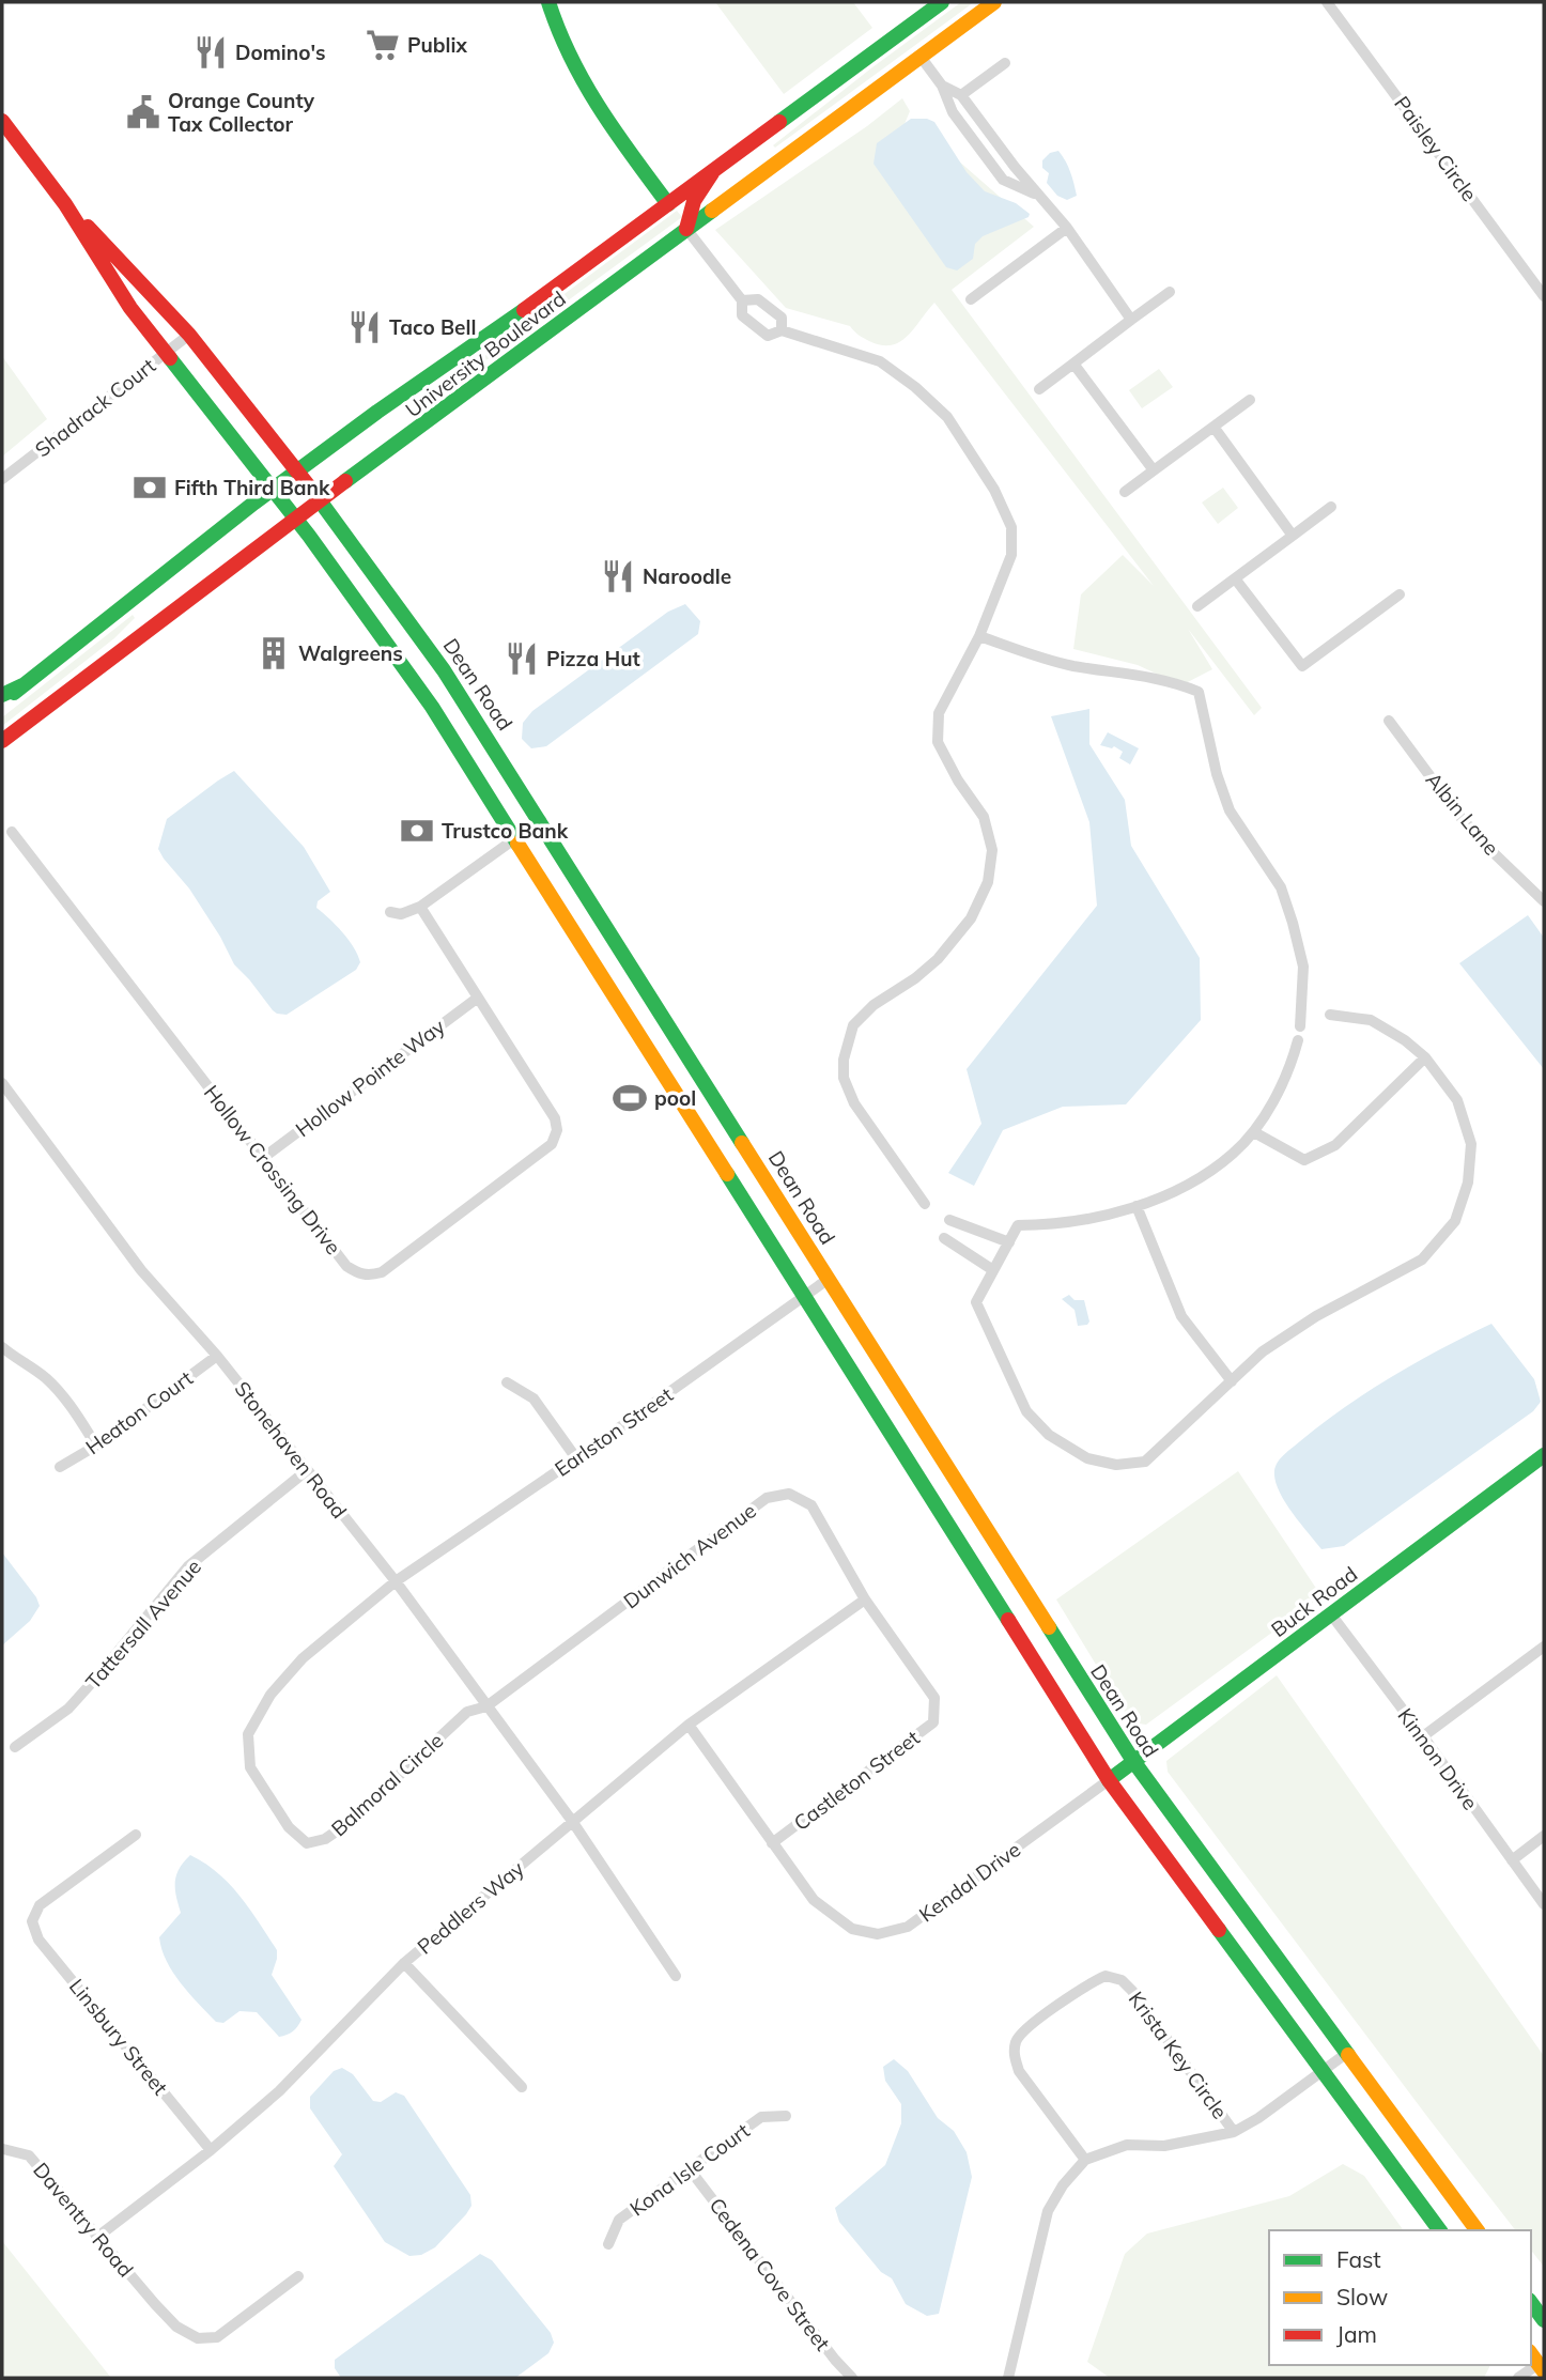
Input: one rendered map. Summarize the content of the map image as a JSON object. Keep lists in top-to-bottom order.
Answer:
{
  "streets": {
    "main road": ["University Boulevard", "Dean Road", "Buck Road"],
    "street": [
      "Paisley Circle",
      "Shadrack Court",
      "Albin Lane",
      "Hollow Pointe Way",
      "Hollow Crossing Drive",
      "Heaton Court",
      "Earlston Street",
      "Stonehaven Road",
      "Dunwich Avenue",
      "Tattersall Avenue",
      "Kinnon Drive",
      "Castleton Street",
      "Balmoral Circle",
      "Kendal Drive",
      "Peddlers Way",
      "Linsbury Street",
      "Krista Key Circle",
      "Kona Isle Court",
      "Daventry Road",
      "Cedena Cove Street"
    ]
  },
  "crossings": [
    ["University Boulevard", "Dean Road"],
    ["Shadrack Court", "Dean Road"],
    ["Dean Road", "Earlston Street"],
    ["Dean Road", "Buck Road"],
    ["Dean Road", "Kendal Drive"],
    ["Hollow Pointe Way", "Hollow Crossing Drive"],
    ["Heaton Court", "Stonehaven Road"],
    ["Earlston Street", "Stonehaven Road"],
    ["Earlston Street", "Balmoral Circle"],
    ["Stonehaven Road", "Dunwich Avenue"],
    ["Stonehaven Road", "Tattersall Avenue"],
    ["Stonehaven Road", "Balmoral Circle"],
    ["Stonehaven Road", "Peddlers Way"],
    ["Dunwich Avenue", "Castleton Street"],
    ["Dunwich Avenue", "Balmoral Circle"],
    ["Dunwich Avenue", "Peddlers Way"],
    ["Buck Road", "Kinnon Drive"],
    ["Buck Road", "Kendal Drive"],
    ["Castleton Street", "Kendal Drive"],
    ["Castleton Street", "Peddlers Way"],
    ["Kendal Drive", "Peddlers Way"],
    ["Peddlers Way", "Linsbury Street"],
    ["Peddlers Way", "Daventry Road"],
    ["Kona Isle Court", "Cedena Cove Street"]
  ],
  "places": {
    "supermarket": ["Publix"],
    "restaurant": [
      "Domino's",
      "Taco Bell",
      "Naroodle",
      "Pizza Hut"
    ],
    "public building": ["Orange County Tax Collector"],
    "bank": ["Fifth Third Bank", "Trustco Bank"],
    "building": ["Walgreens"],
    "sports": ["pool"]
  },
  "legend": ["Fast", "Slow", "Jam"]
}
